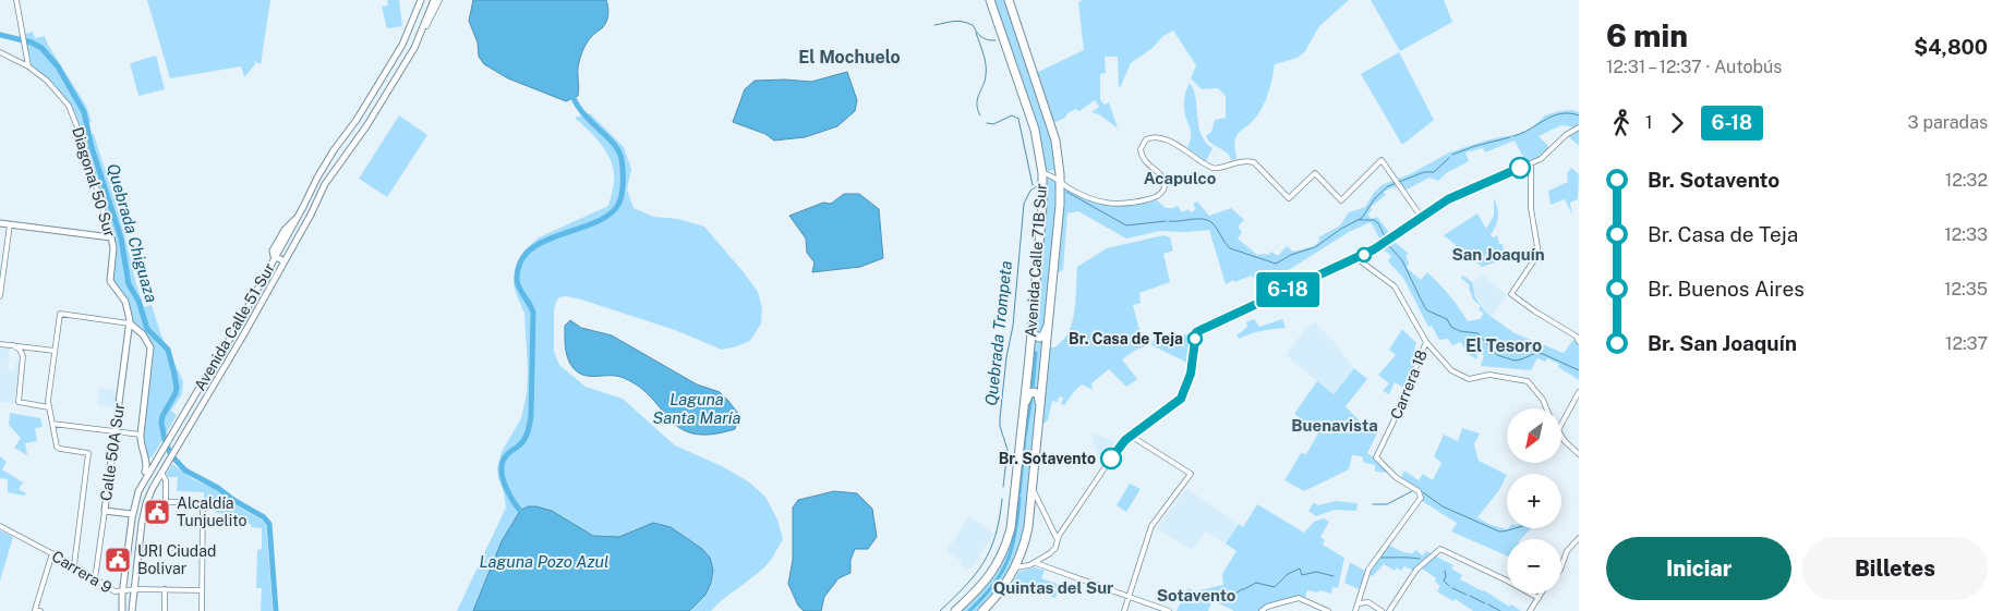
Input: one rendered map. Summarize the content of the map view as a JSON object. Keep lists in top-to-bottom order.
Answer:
{
  "streets": {
    "highway": ["Avenida Calle 71B Sur"],
    "main road": ["Diagonal 50 Sur", "Avenida Calle 51 Sur", "Calle 50A Sur"],
    "street": ["Carrera 18", "Carrera 9"]
  },
  "crossings": [
    ["Diagonal 50 Sur", "Calle 50A Sur"],
    ["Avenida Calle 51 Sur", "Carrera 9"],
    ["Calle 50A Sur", "Carrera 9"]
  ],
  "districts": [
    "El Mochuelo",
    "Acapulco",
    "San Joaquín",
    "El Tesoro",
    "Buenavista",
    "Quintas del Sur",
    "Sotavento"
  ],
  "water": [
    "Quebrada Chiguaza",
    "Quebrada Trompeta",
    "Laguna Santa María",
    "Laguna Pozo Azul"
  ],
  "places": {
    "other": ["Br. Casa de Teja", "Br. Sotavento"],
    "public building": ["Alcaldía Tunjuelito", "URI Ciudad Bolivar"]
  },
  "lines": ["bus line 6-18"],
  "north": "bottom left",
  "page": {
    "on_map": "6-18",
    "heading": ["6 min", "12:31 – 12:37 · Autobús", "$4,800"],
    "legs": ["1", "6-18", "3 paradas"],
    "list": [
      {
        "name": "Br. Sotavento",
        "value": "12:32"
      },
      {
        "name": "Br. Casa de Teja",
        "value": "12:33"
      },
      {
        "name": "Br. Buenos Aires",
        "value": "12:35"
      },
      {
        "name": "Br. San Joaquín",
        "value": "12:37"
      }
    ],
    "map_buttons": ["+", "−"],
    "buttons": ["Iniciar", "Billetes"]
  }
}
